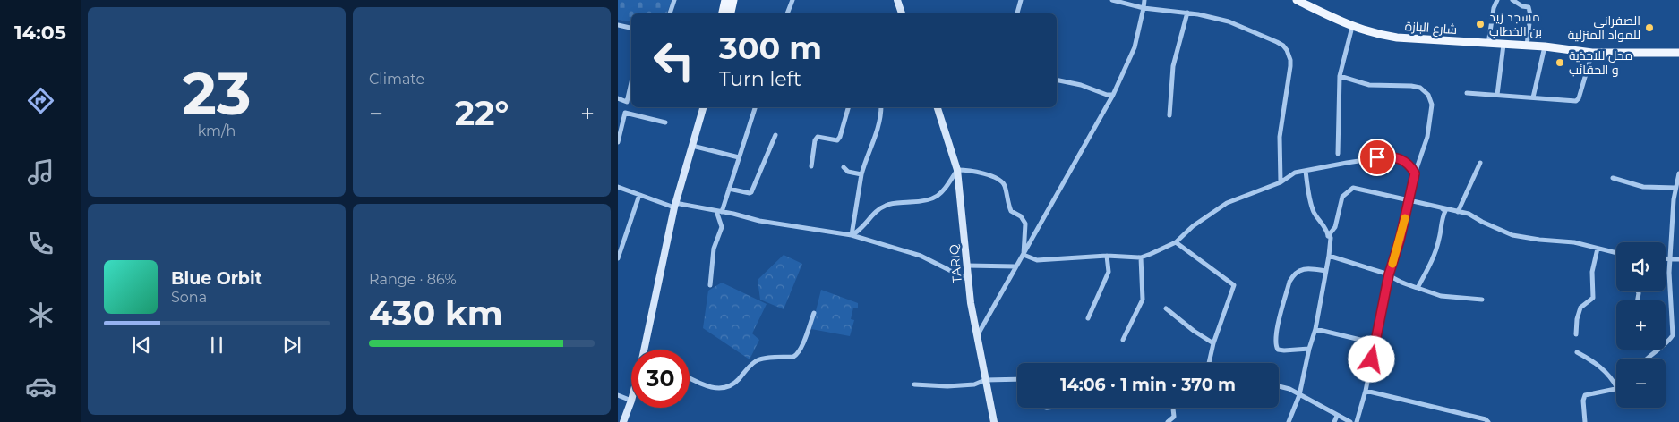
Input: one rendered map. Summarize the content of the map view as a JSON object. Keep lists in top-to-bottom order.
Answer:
{
  "streets": {
    "main road": ["شارع البازة", "TARIQ"]
  },
  "places": ["مسجد زيد بن الخطاب", "الصفراني للمواد المنزلية", "محل للاحذية و الحقائب"],
  "page": {
    "tabs": "14:05",
    "tile": [
      ["23", "km/h"],
      "Climate",
      ["Range · 86%", "430 km"]
    ],
    "turn": ["300 m", "Turn left"],
    "heat": ["−", "22°", "+"],
    "map_buttons": ["+", "−"],
    "song": ["Blue Orbit", "Sona"],
    "limit": "30",
    "trip": "14:06 · 1 min · 370 m"
  }
}
